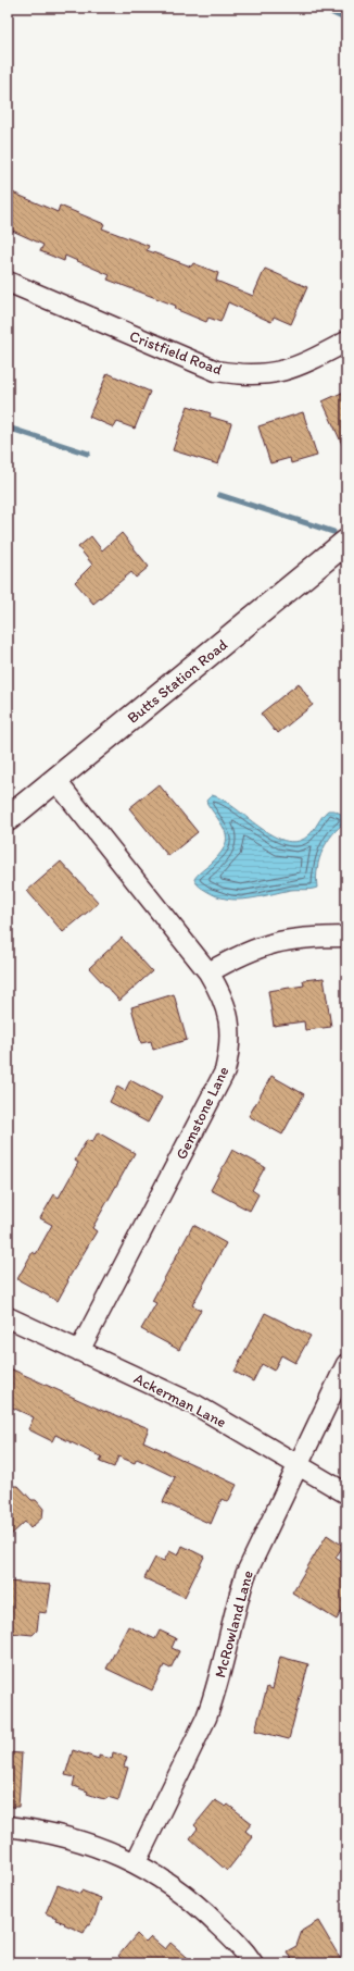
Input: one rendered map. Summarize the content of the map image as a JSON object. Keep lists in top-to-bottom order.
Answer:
{
  "streets": {
    "main road": ["Butts Station Road"],
    "street": [
      "Cristfield Road",
      "Gemstone Lane",
      "Ackerman Lane",
      "McRowland Lane"
    ]
  },
  "crossings": [
    ["Butts Station Road", "Gemstone Lane"],
    ["Gemstone Lane", "Ackerman Lane"],
    ["Ackerman Lane", "McRowland Lane"]
  ]
}
